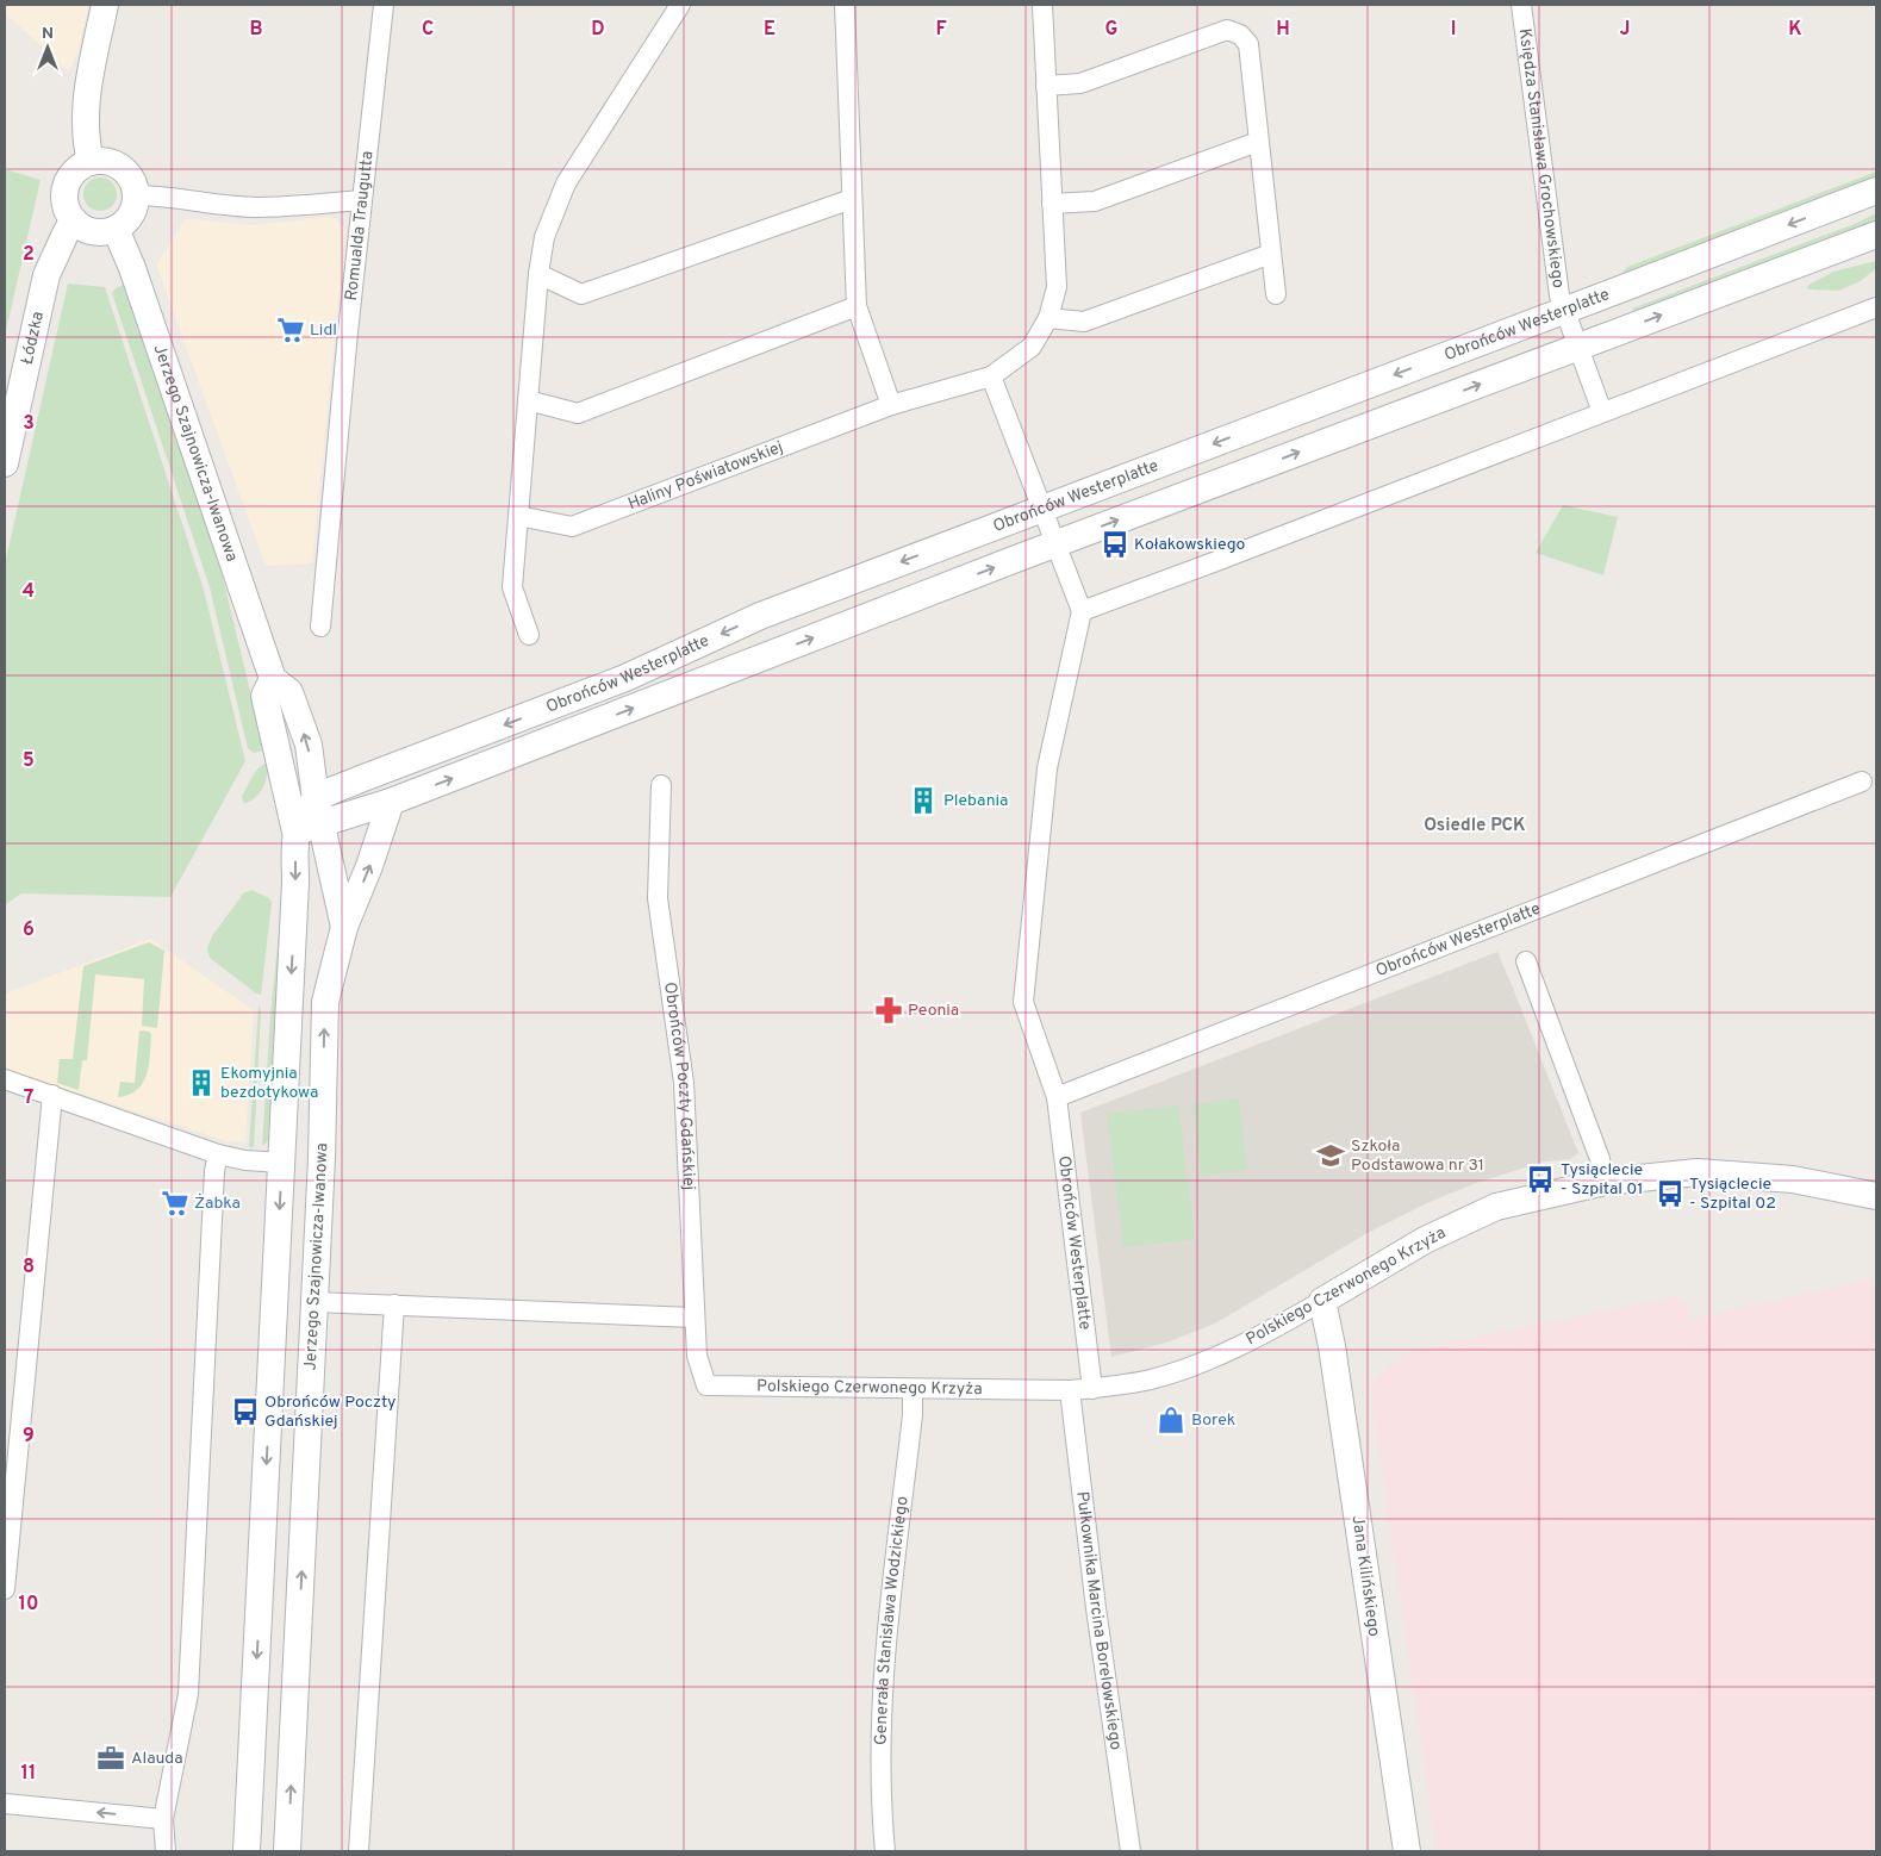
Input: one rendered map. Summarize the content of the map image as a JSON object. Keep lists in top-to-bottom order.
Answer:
{
  "streets": {
    "main road": [
      "Obrońców Westerplatte",
      "Łódzka",
      "Jerzego Szajnowicza-Iwanowa",
      "Polskiego Czerwonego Krzyża",
      "Jana Kilińskiego"
    ],
    "street": [
      "Księdza Stanisława Grochowskiego",
      "Romualda Traugutta",
      "Haliny Poświatowskiej",
      "Obrońców Poczty Gdańskiej",
      "Generała Stanisława Wodzickiego",
      "Pułkownika Marcina Borelowskiego"
    ]
  },
  "crossings": [
    ["Księdza Stanisława Grochowskiego", "Obrońców Westerplatte"],
    ["Obrońców Westerplatte", "Jerzego Szajnowicza-Iwanowa"],
    ["Obrońców Westerplatte", "Polskiego Czerwonego Krzyża"],
    ["Łódzka", "Jerzego Szajnowicza-Iwanowa"],
    ["Obrońców Poczty Gdańskiej", "Polskiego Czerwonego Krzyża"],
    ["Polskiego Czerwonego Krzyża", "Jana Kilińskiego"],
    ["Polskiego Czerwonego Krzyża", "Generała Stanisława Wodzickiego"],
    ["Polskiego Czerwonego Krzyża", "Pułkownika Marcina Borelowskiego"]
  ],
  "districts": ["Osiedle PCK"],
  "places": {
    "supermarket": ["Lidl", "Żabka"],
    "bus stop": [
      "Kołakowskiego",
      "Tysiąclecie - Szpital 01",
      "Tysiąclecie - Szpital 02",
      "Obrońców Poczty Gdańskiej"
    ],
    "building": ["Plebania", "Ekomyjnia bezdotykowa"],
    "pharmacy": ["Peonia"],
    "school or university": ["Szkoła Podstawowa nr 31"],
    "shop": ["Borek"],
    "office": ["Alauda"]
  },
  "north": "top",
  "grid": {
    "columns": [
      "B",
      "C",
      "D",
      "E",
      "F",
      "G",
      "H",
      "I",
      "J",
      "K"
    ],
    "rows": [
      "2",
      "3",
      "4",
      "5",
      "6",
      "7",
      "8",
      "9",
      "10",
      "11"
    ]
  }
}
